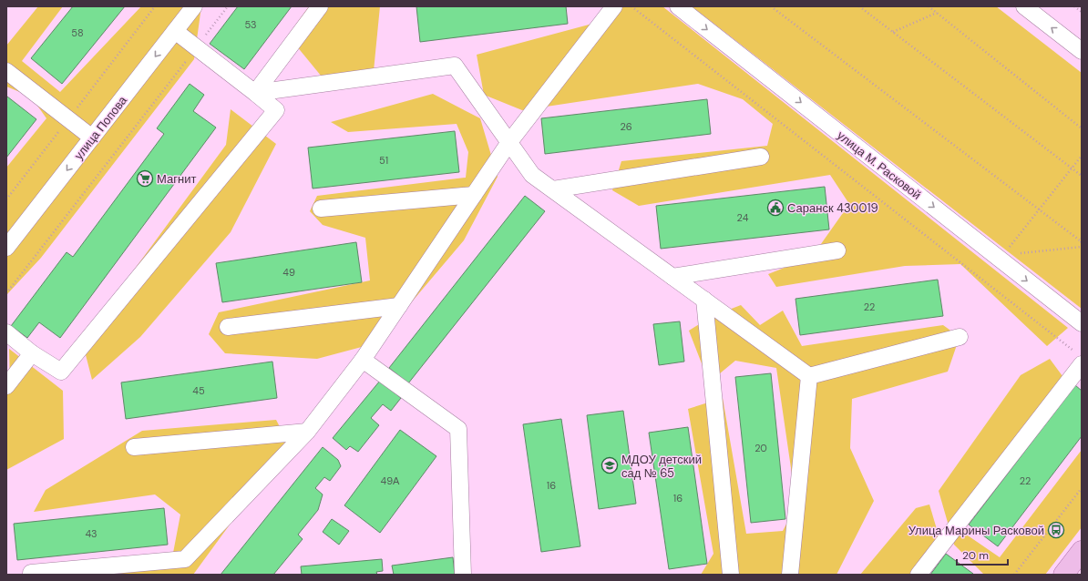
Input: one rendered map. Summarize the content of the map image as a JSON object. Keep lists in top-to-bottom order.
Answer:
{
  "streets": {
    "street": ["улица Попова", "улица М. Расковой"]
  },
  "one_way": ["улица Попова", "улица М. Расковой"],
  "places": {
    "supermarket": ["Магнит"],
    "public building": ["Саранск 430019"],
    "school or university": ["МДОУ детский сад № 65"],
    "bus stop": ["Улица Марины Расковой"]
  },
  "house_numbers": [
    "53",
    "58",
    "26",
    "51",
    "24",
    "49",
    "22",
    "45",
    "20",
    "49А",
    "22",
    "16",
    "16",
    "43"
  ],
  "scale_bar": "20 m"
}
